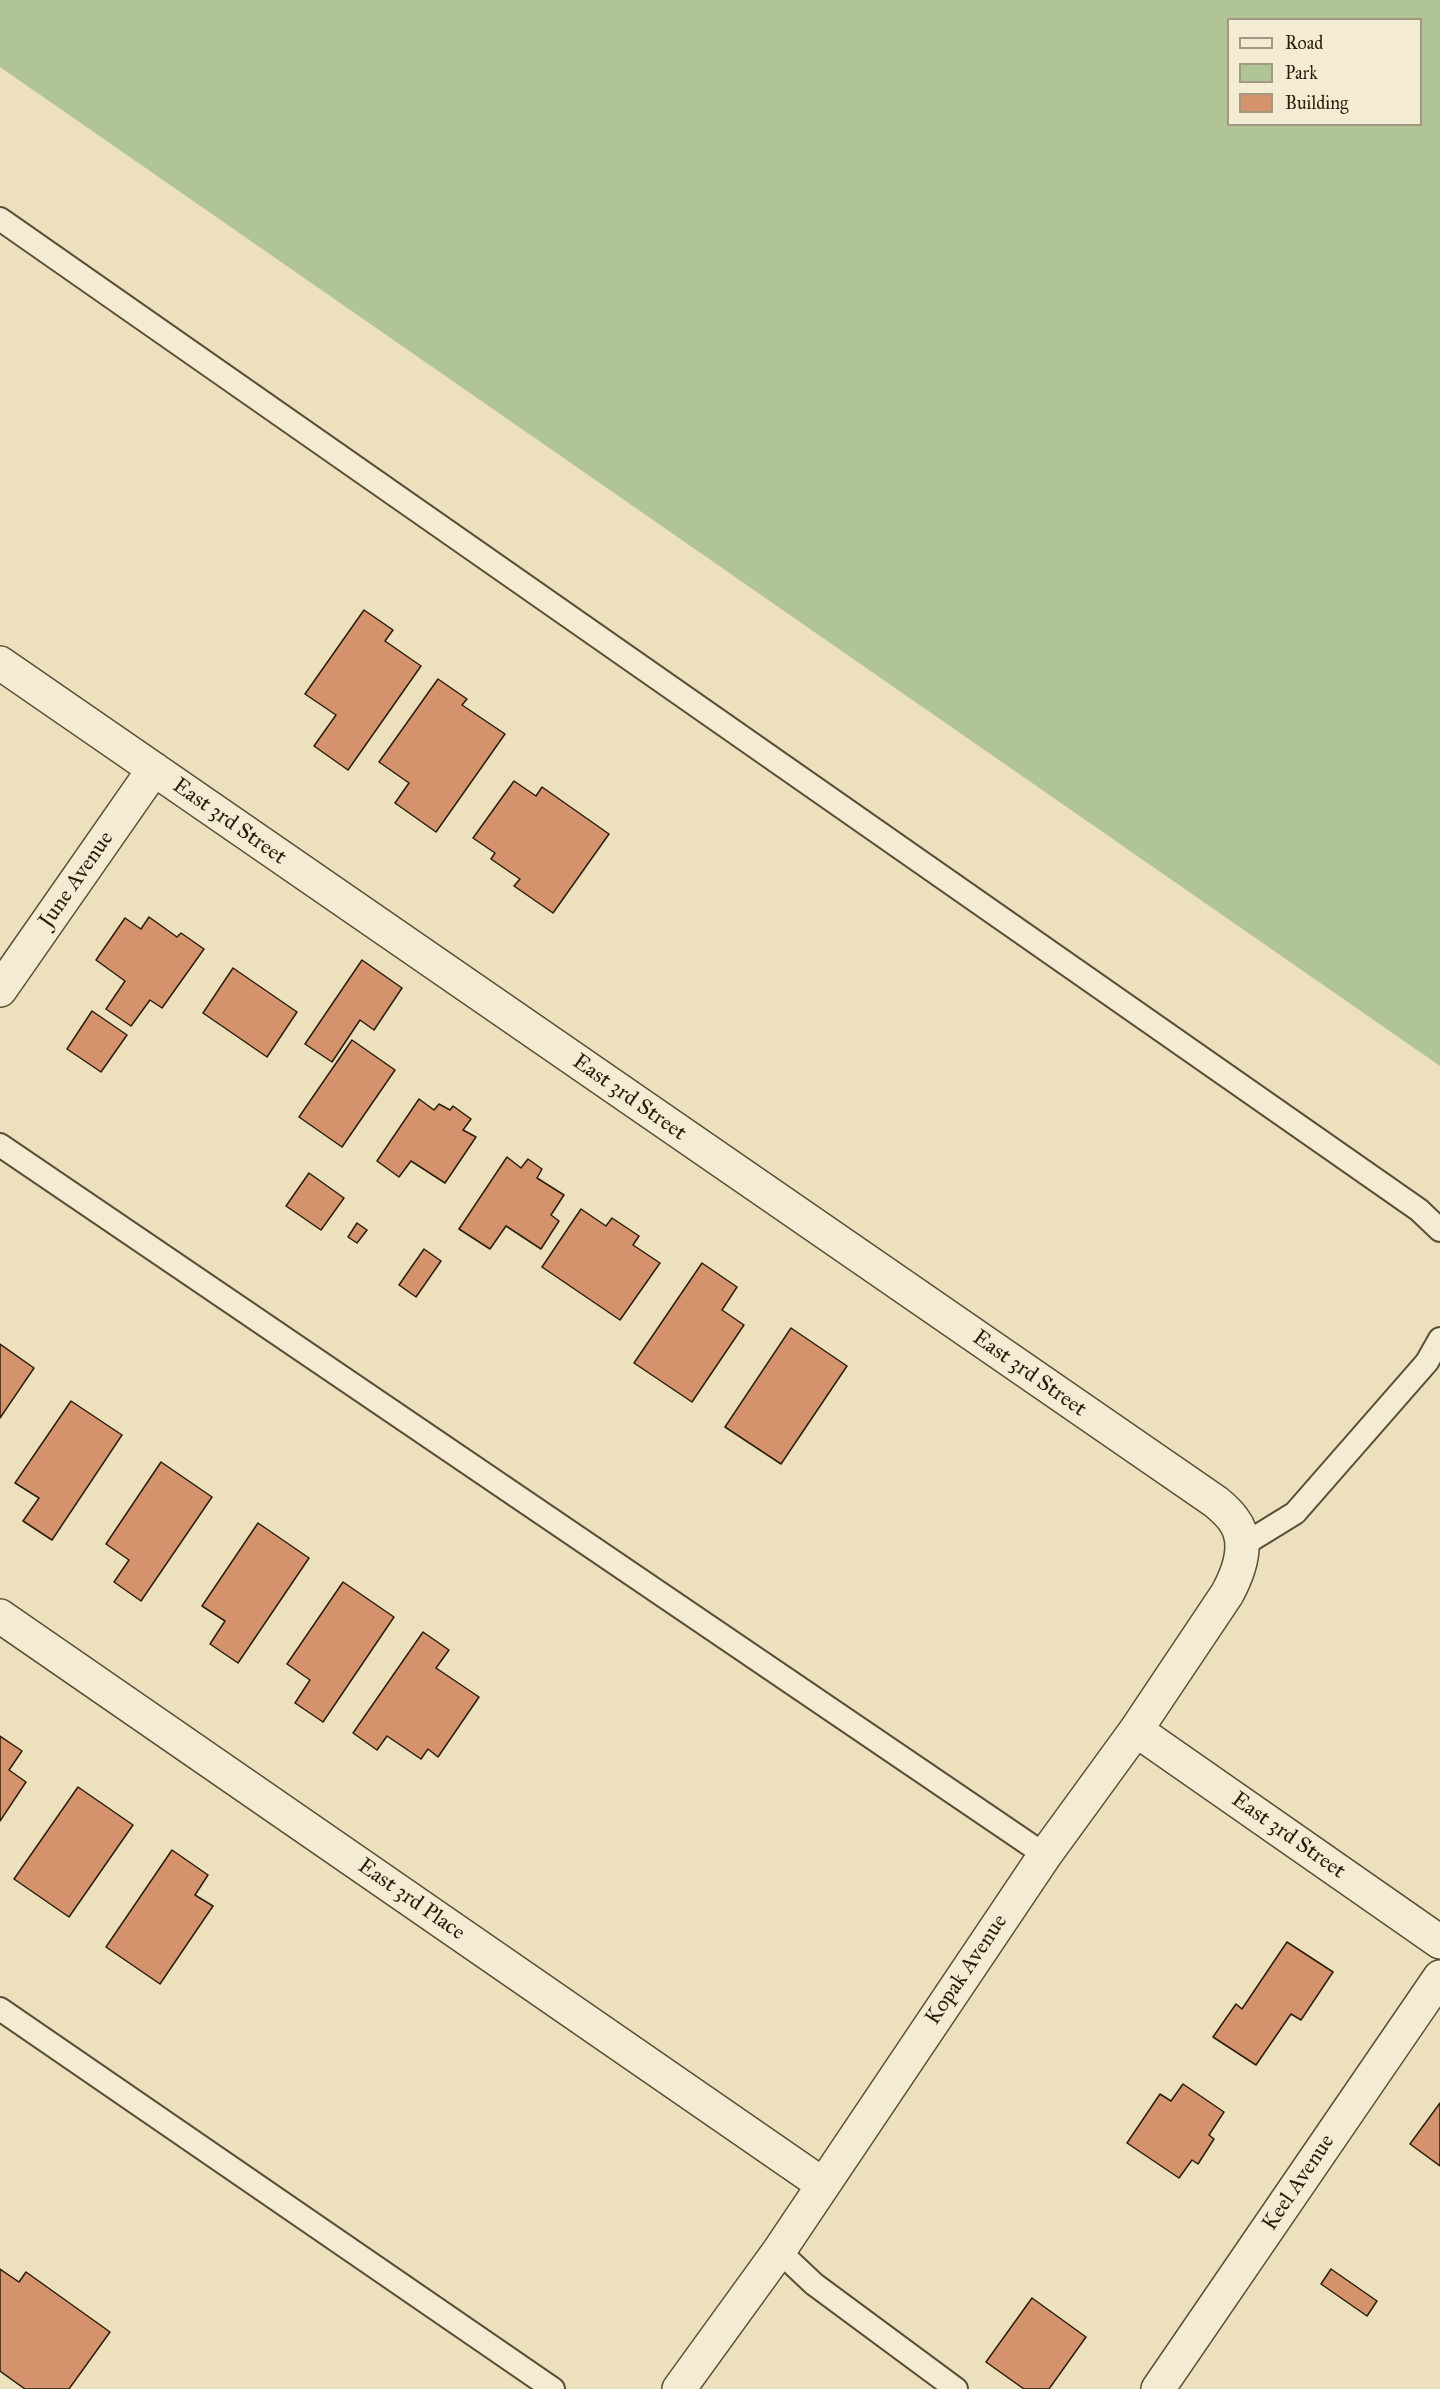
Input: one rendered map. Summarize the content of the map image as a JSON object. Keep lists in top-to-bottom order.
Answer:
{
  "streets": {
    "street": [
      "East 3rd Street",
      "June Avenue",
      "East 3rd Place",
      "Kopak Avenue",
      "Keel Avenue"
    ]
  },
  "crossings": [
    ["East 3rd Street", "June Avenue"],
    ["East 3rd Street", "Kopak Avenue"],
    ["East 3rd Place", "Kopak Avenue"]
  ],
  "legend": ["Road", "Park", "Building"]
}
